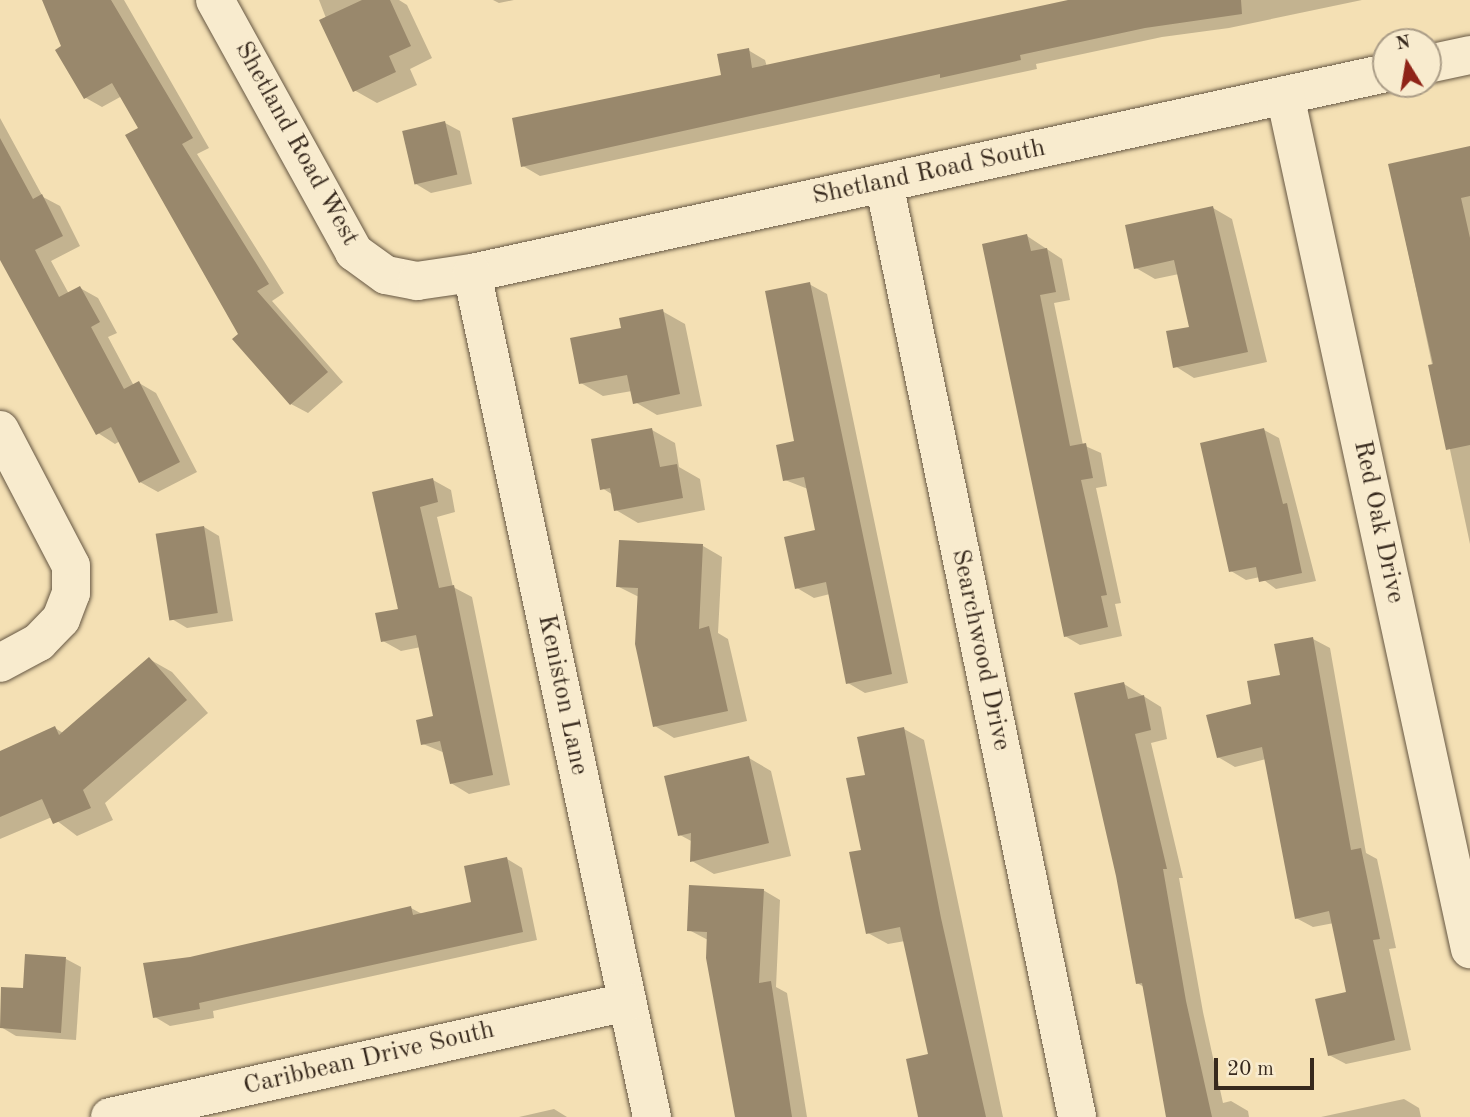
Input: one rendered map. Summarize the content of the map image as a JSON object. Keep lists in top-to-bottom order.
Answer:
{
  "streets": {
    "street": [
      "Shetland Road West",
      "Shetland Road South",
      "Red Oak Drive",
      "Searchwood Drive",
      "Keniston Lane",
      "Caribbean Drive South"
    ]
  },
  "crossings": [
    ["Shetland Road West", "Shetland Road South"],
    ["Shetland Road West", "Keniston Lane"],
    ["Shetland Road South", "Red Oak Drive"],
    ["Shetland Road South", "Searchwood Drive"],
    ["Shetland Road South", "Keniston Lane"],
    ["Keniston Lane", "Caribbean Drive South"]
  ],
  "scale_bar": "20 m",
  "north": "top"
}
